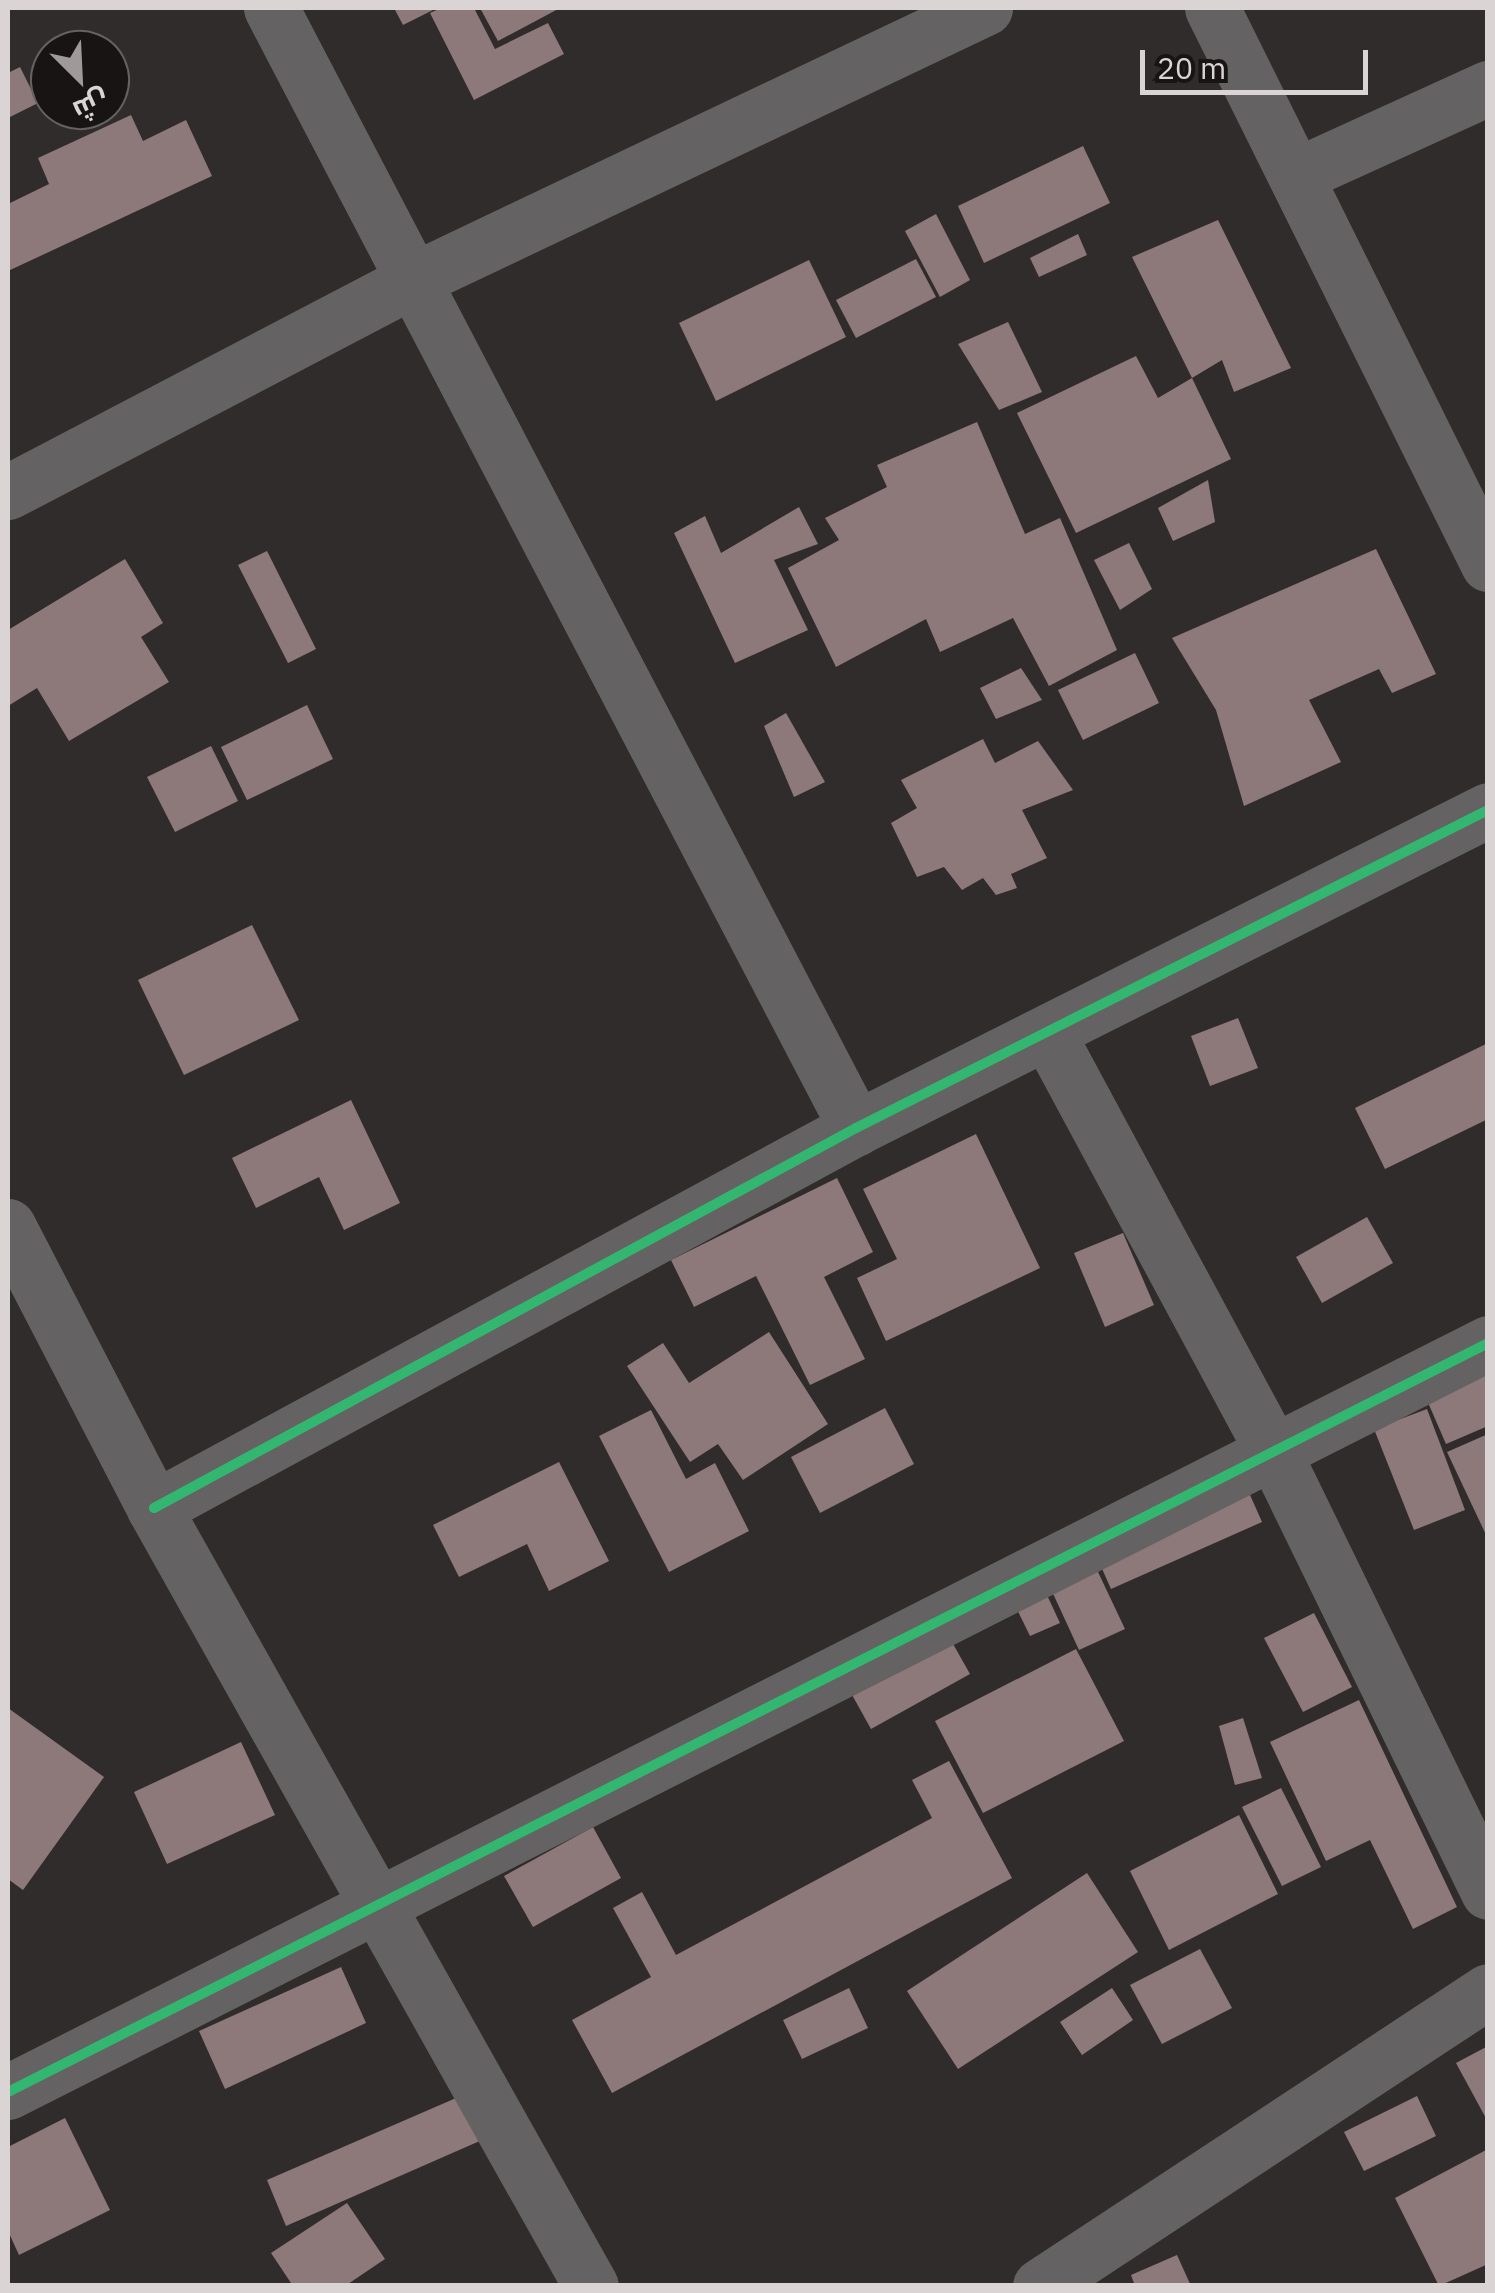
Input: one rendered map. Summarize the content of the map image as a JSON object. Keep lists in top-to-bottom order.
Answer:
{
  "scale_bar": "20 m",
  "north": "bottom right"
}
